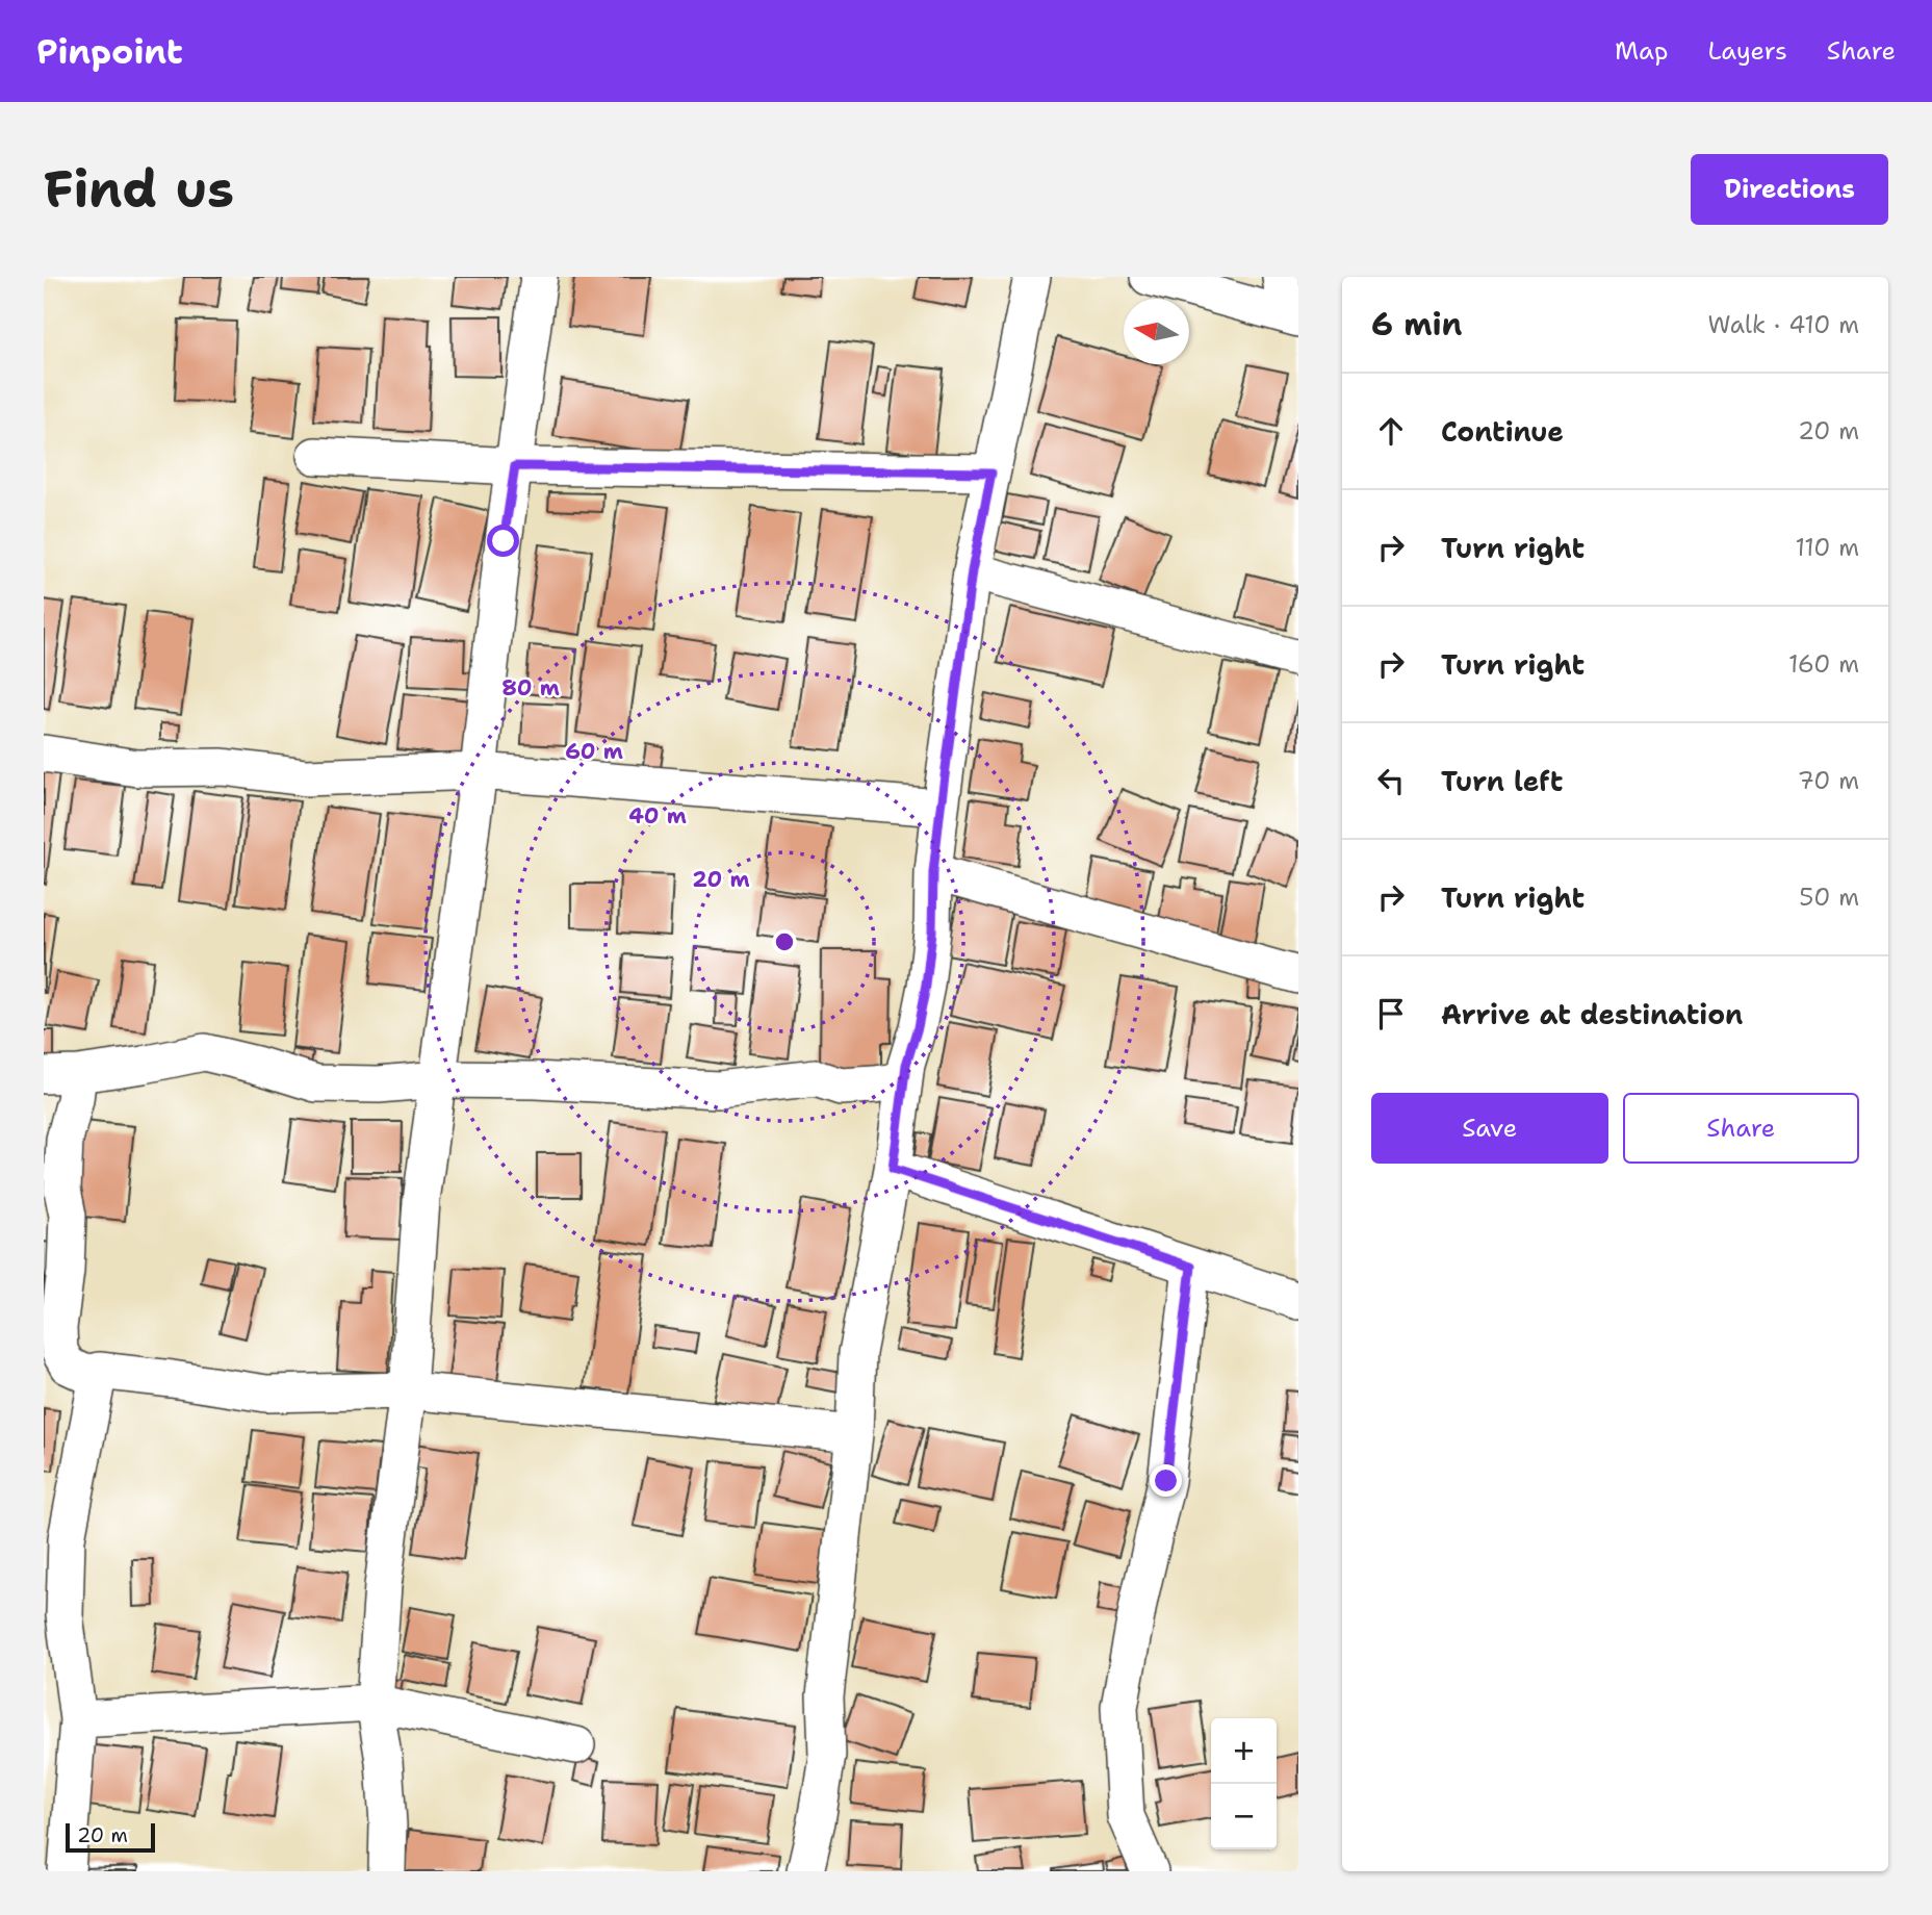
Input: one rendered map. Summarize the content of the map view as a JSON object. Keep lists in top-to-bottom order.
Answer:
{
  "scale_bar": "20 m",
  "north": "left",
  "page": {
    "header": "Pinpoint",
    "nav": ["Map", "Layers", "Share"],
    "buttons": [
      "Directions",
      ["Save", "Share"]
    ],
    "title": "Find us",
    "heading": ["6 min", "Walk · 410 m"],
    "list": [
      ["Continue", "20 m"],
      ["Turn right", "110 m"],
      ["Turn right", "160 m"],
      ["Turn left", "70 m"],
      ["Turn right", "50 m"],
      "Arrive at destination"
    ],
    "map_buttons": ["+", "−"],
    "scale": "20 m"
  },
  "rings": [
    "80 m",
    "60 m",
    "40 m",
    "20 m"
  ]
}
